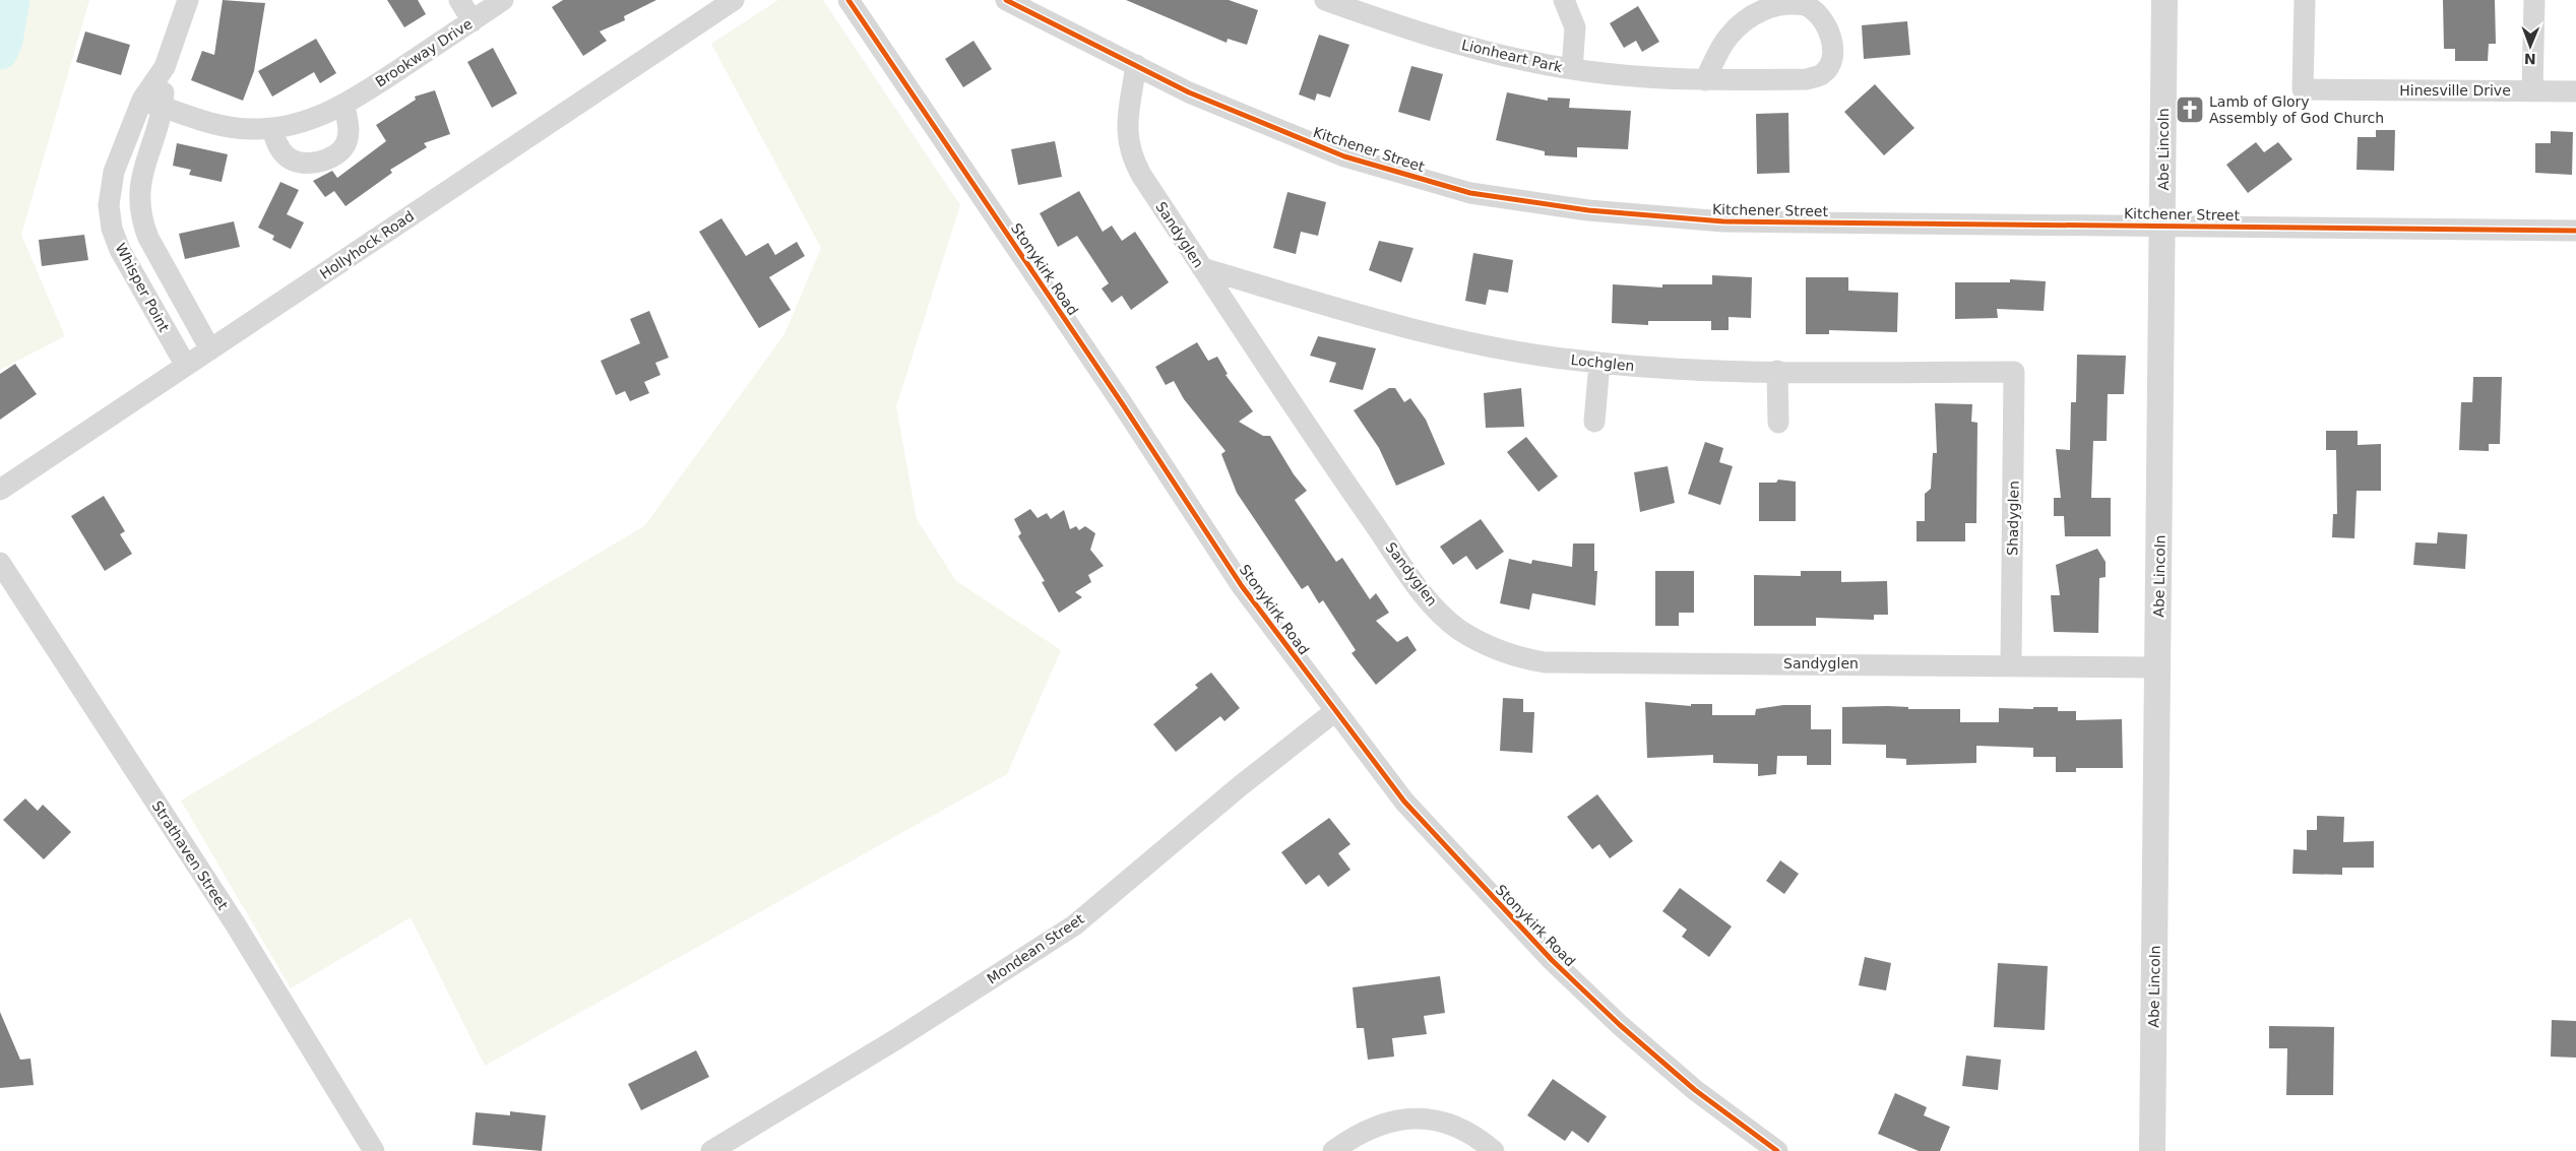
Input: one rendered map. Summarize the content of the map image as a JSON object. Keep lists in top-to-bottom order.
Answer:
{
  "streets": {
    "street": [
      "Brookway Drive",
      "Lionheart Park",
      "Hinesville Drive",
      "Kitchener Street",
      "Abe Lincoln",
      "Sandyglen",
      "Hollyhock Road",
      "Stonykirk Road",
      "Whisper Point",
      "Lochglen",
      "Shadyglen",
      "Strathaven Street",
      "Mondean Street"
    ]
  },
  "crossings": [
    ["Brookway Drive", "Whisper Point"],
    ["Kitchener Street", "Abe Lincoln"],
    ["Kitchener Street", "Sandyglen"],
    ["Abe Lincoln", "Sandyglen"],
    ["Sandyglen", "Lochglen"],
    ["Sandyglen", "Shadyglen"],
    ["Hollyhock Road", "Whisper Point"],
    ["Stonykirk Road", "Mondean Street"],
    ["Lochglen", "Shadyglen"]
  ],
  "places": {
    "church": ["Lamb of Glory Assembly of God Church"]
  },
  "north": "bottom"
}
